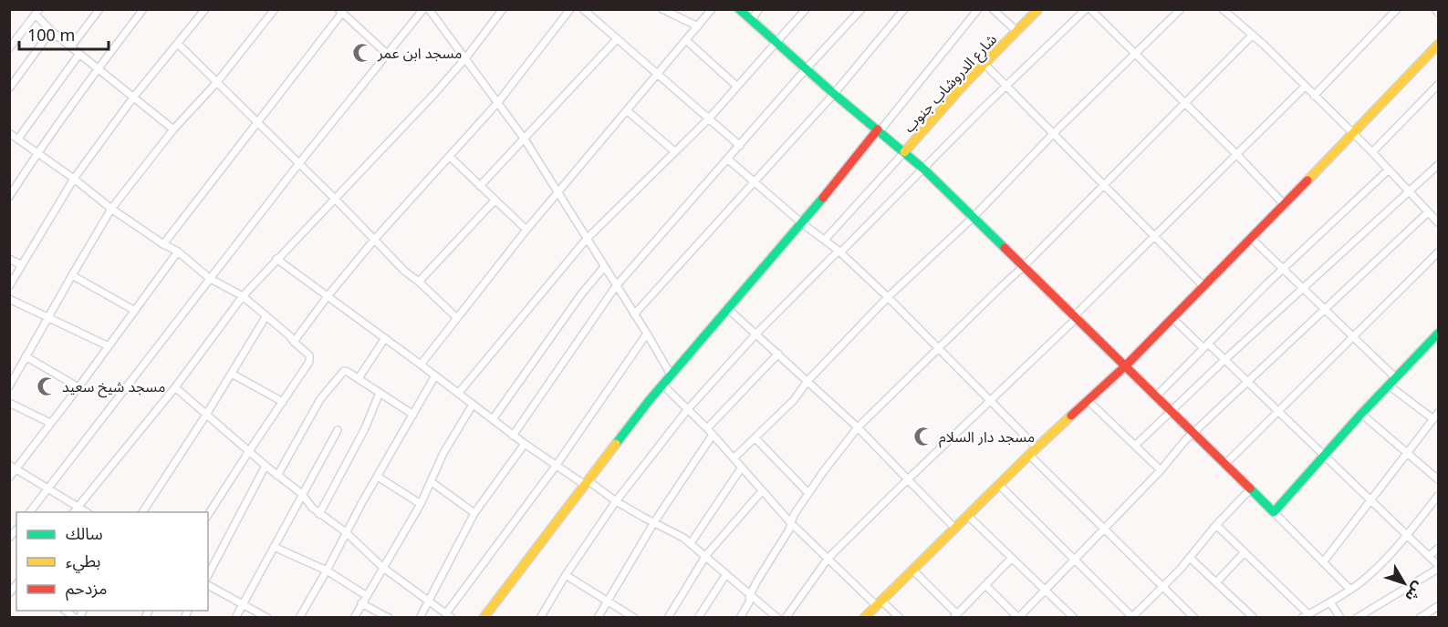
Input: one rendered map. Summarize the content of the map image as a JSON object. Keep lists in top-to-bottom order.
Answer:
{
  "streets": {
    "street": ["شارع الدروشاب جنوب"]
  },
  "places": {
    "mosque": ["مسجد ابن عمر", "مسجد شيخ سعيد", "مسجد دار السلام"]
  },
  "legend": ["سالك", "بطيء", "مزدحم"],
  "scale_bar": "100 m",
  "north": "bottom right"
}
